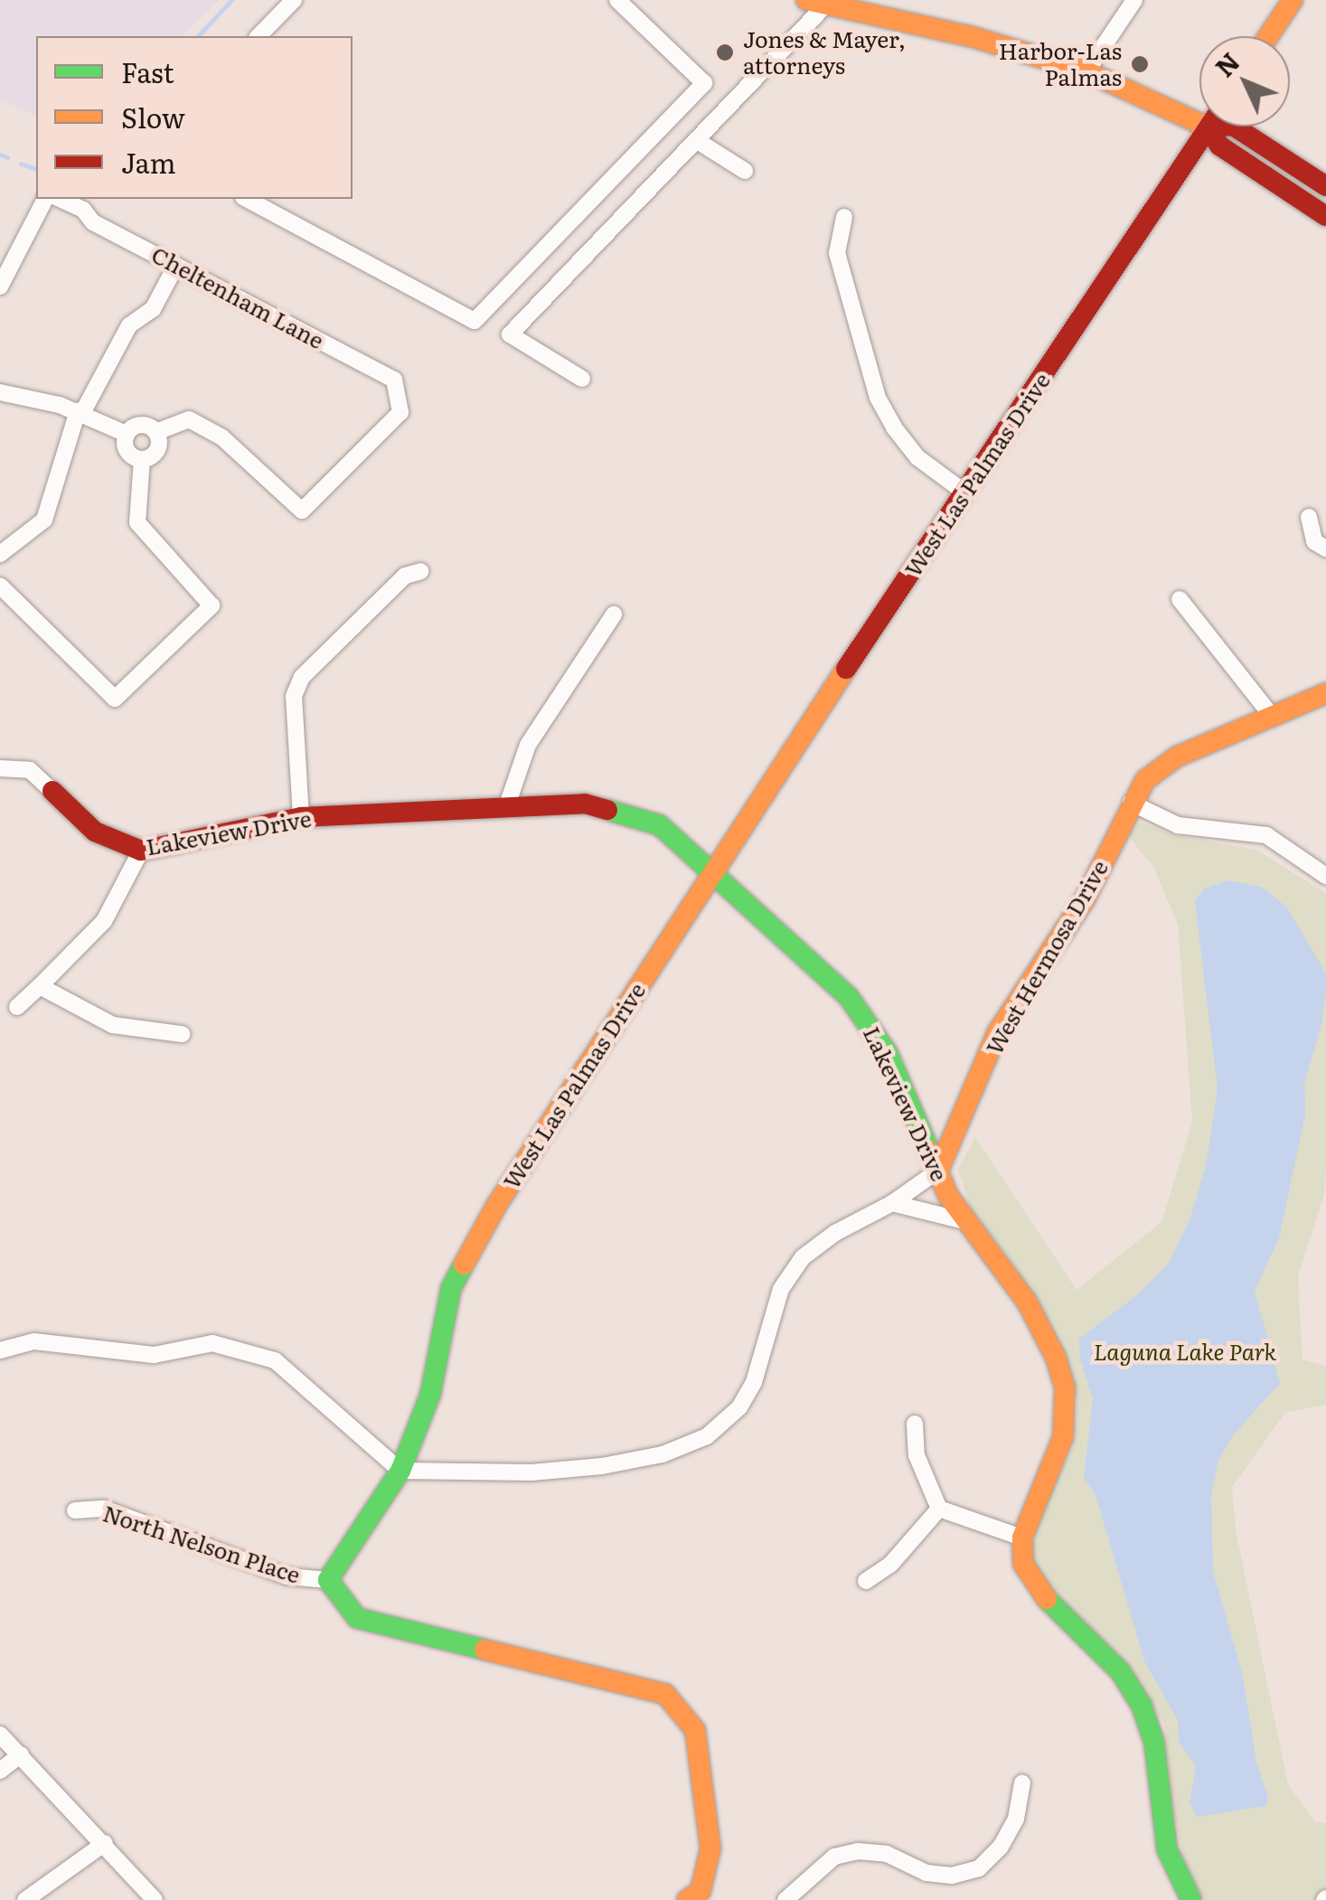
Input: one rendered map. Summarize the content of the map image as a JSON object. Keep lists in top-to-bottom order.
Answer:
{
  "streets": {
    "street": [
      "Cheltenham Lane",
      "West Las Palmas Drive",
      "Lakeview Drive",
      "West Hermosa Drive",
      "North Nelson Place"
    ]
  },
  "crossings": [
    ["West Las Palmas Drive", "Lakeview Drive"],
    ["West Las Palmas Drive", "North Nelson Place"],
    ["Lakeview Drive", "West Hermosa Drive"]
  ],
  "parks": ["Laguna Lake Park"],
  "places": ["Jones & Mayer, attorneys", "Harbor-Las Palmas"],
  "legend": ["Fast", "Slow", "Jam"],
  "north": "top left"
}
